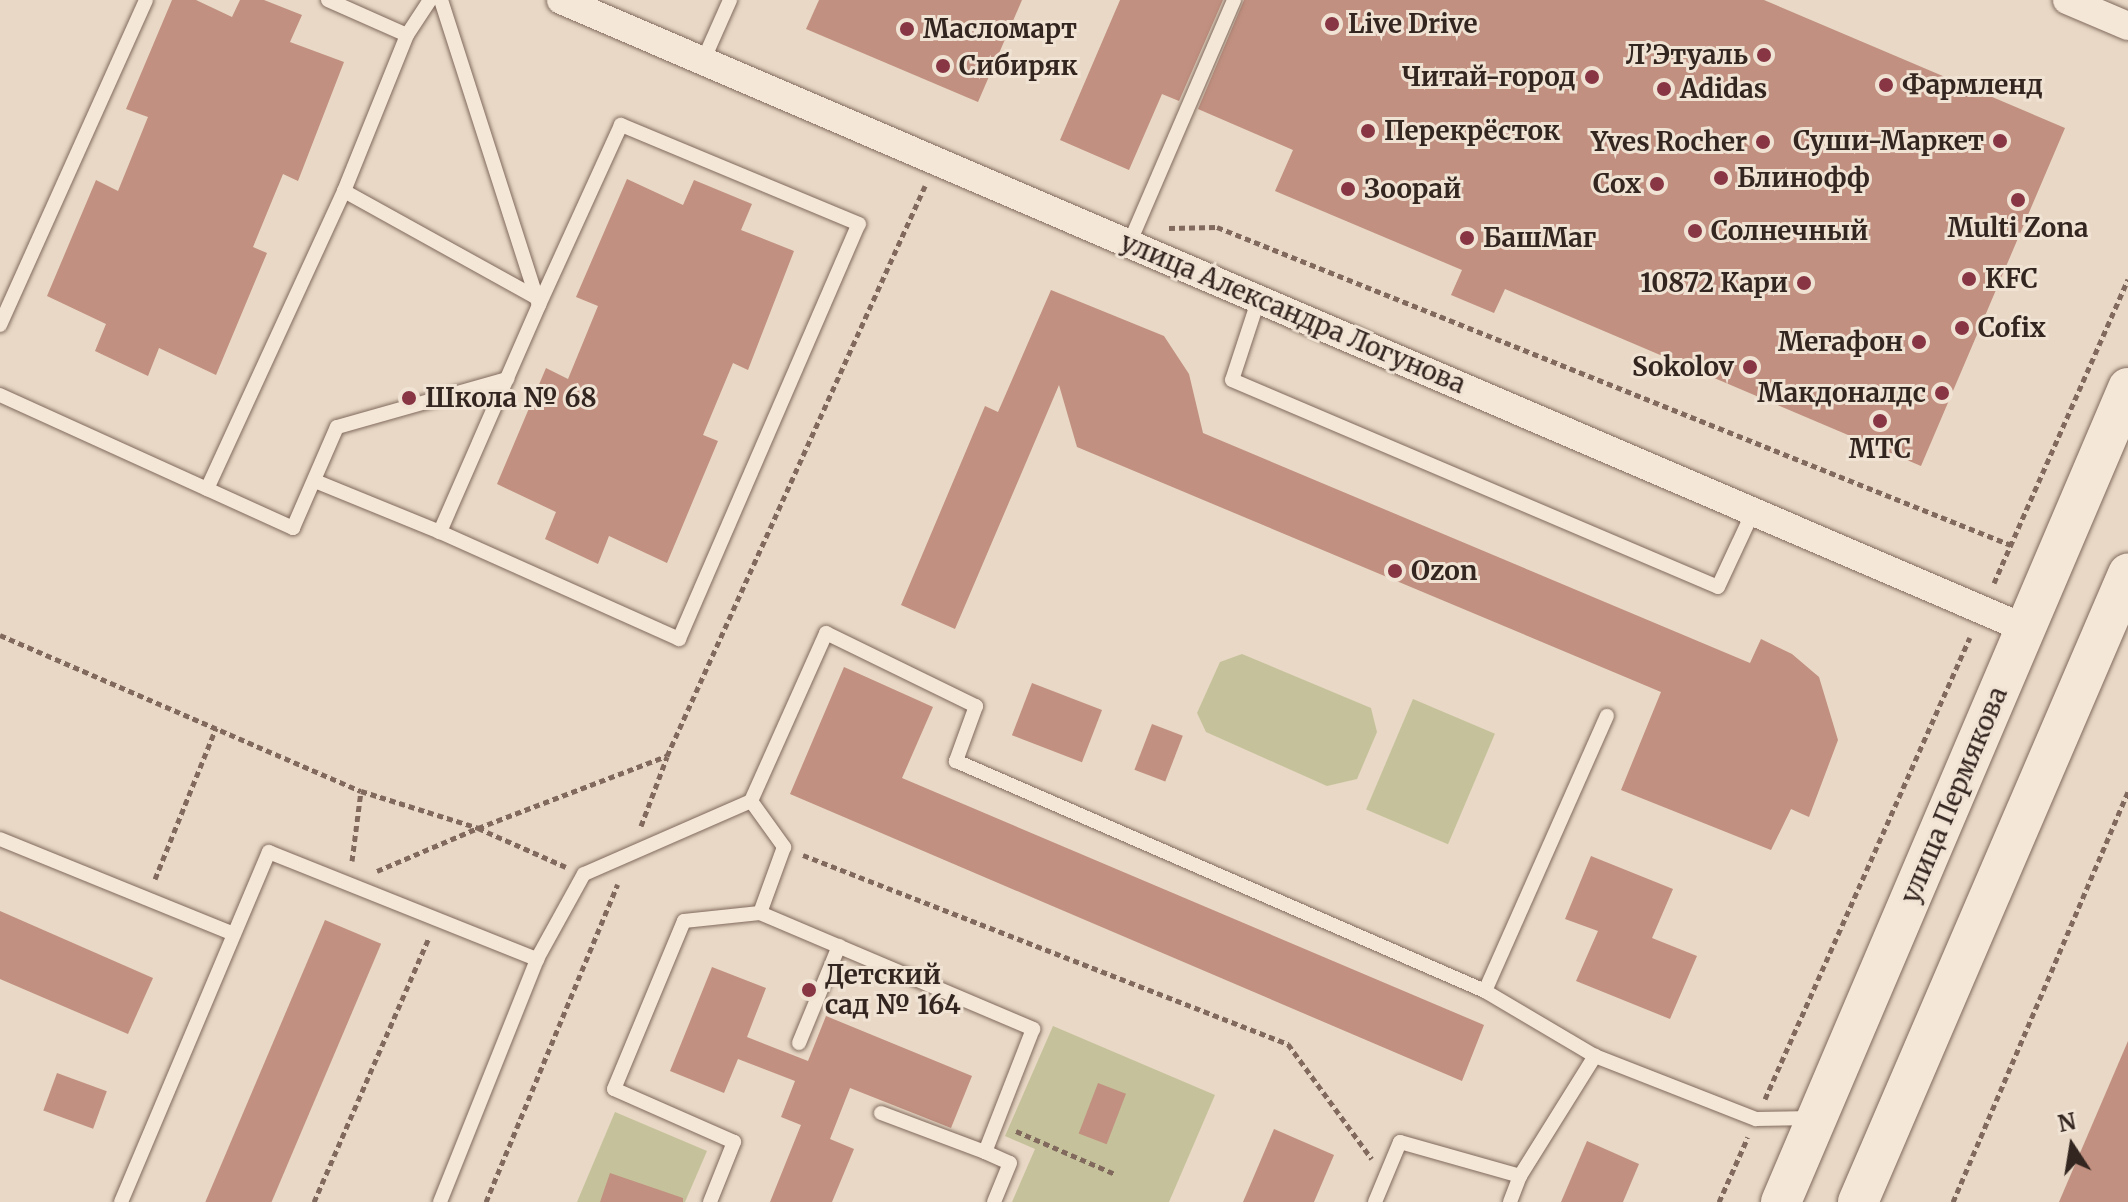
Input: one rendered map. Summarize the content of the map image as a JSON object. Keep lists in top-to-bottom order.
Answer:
{
  "streets": {
    "main road": ["улица Пермякова"],
    "street": ["улица Александра Логунова"]
  },
  "crossings": [
    ["улица Александра Логунова", "улица Пермякова"]
  ],
  "places": [
    "Live Drive",
    "Масломарт",
    "Л’Этуаль",
    "Сибиряк",
    "Читай-город",
    "Фармленд",
    "Adidas",
    "Перекрёсток",
    "Суши-Маркет",
    "Yves Rocher",
    "Блинофф",
    "Cox",
    "Зоорай",
    "Multi Zona",
    "Солнечный",
    "БашМаг",
    "KFC",
    "10872 Кари",
    "Cofix",
    "Мегафон",
    "Sokolov",
    "Макдоналдс",
    "Школа № 68",
    "МТС",
    "Ozon",
    "Детский сад № 164"
  ],
  "north": "top"
}
